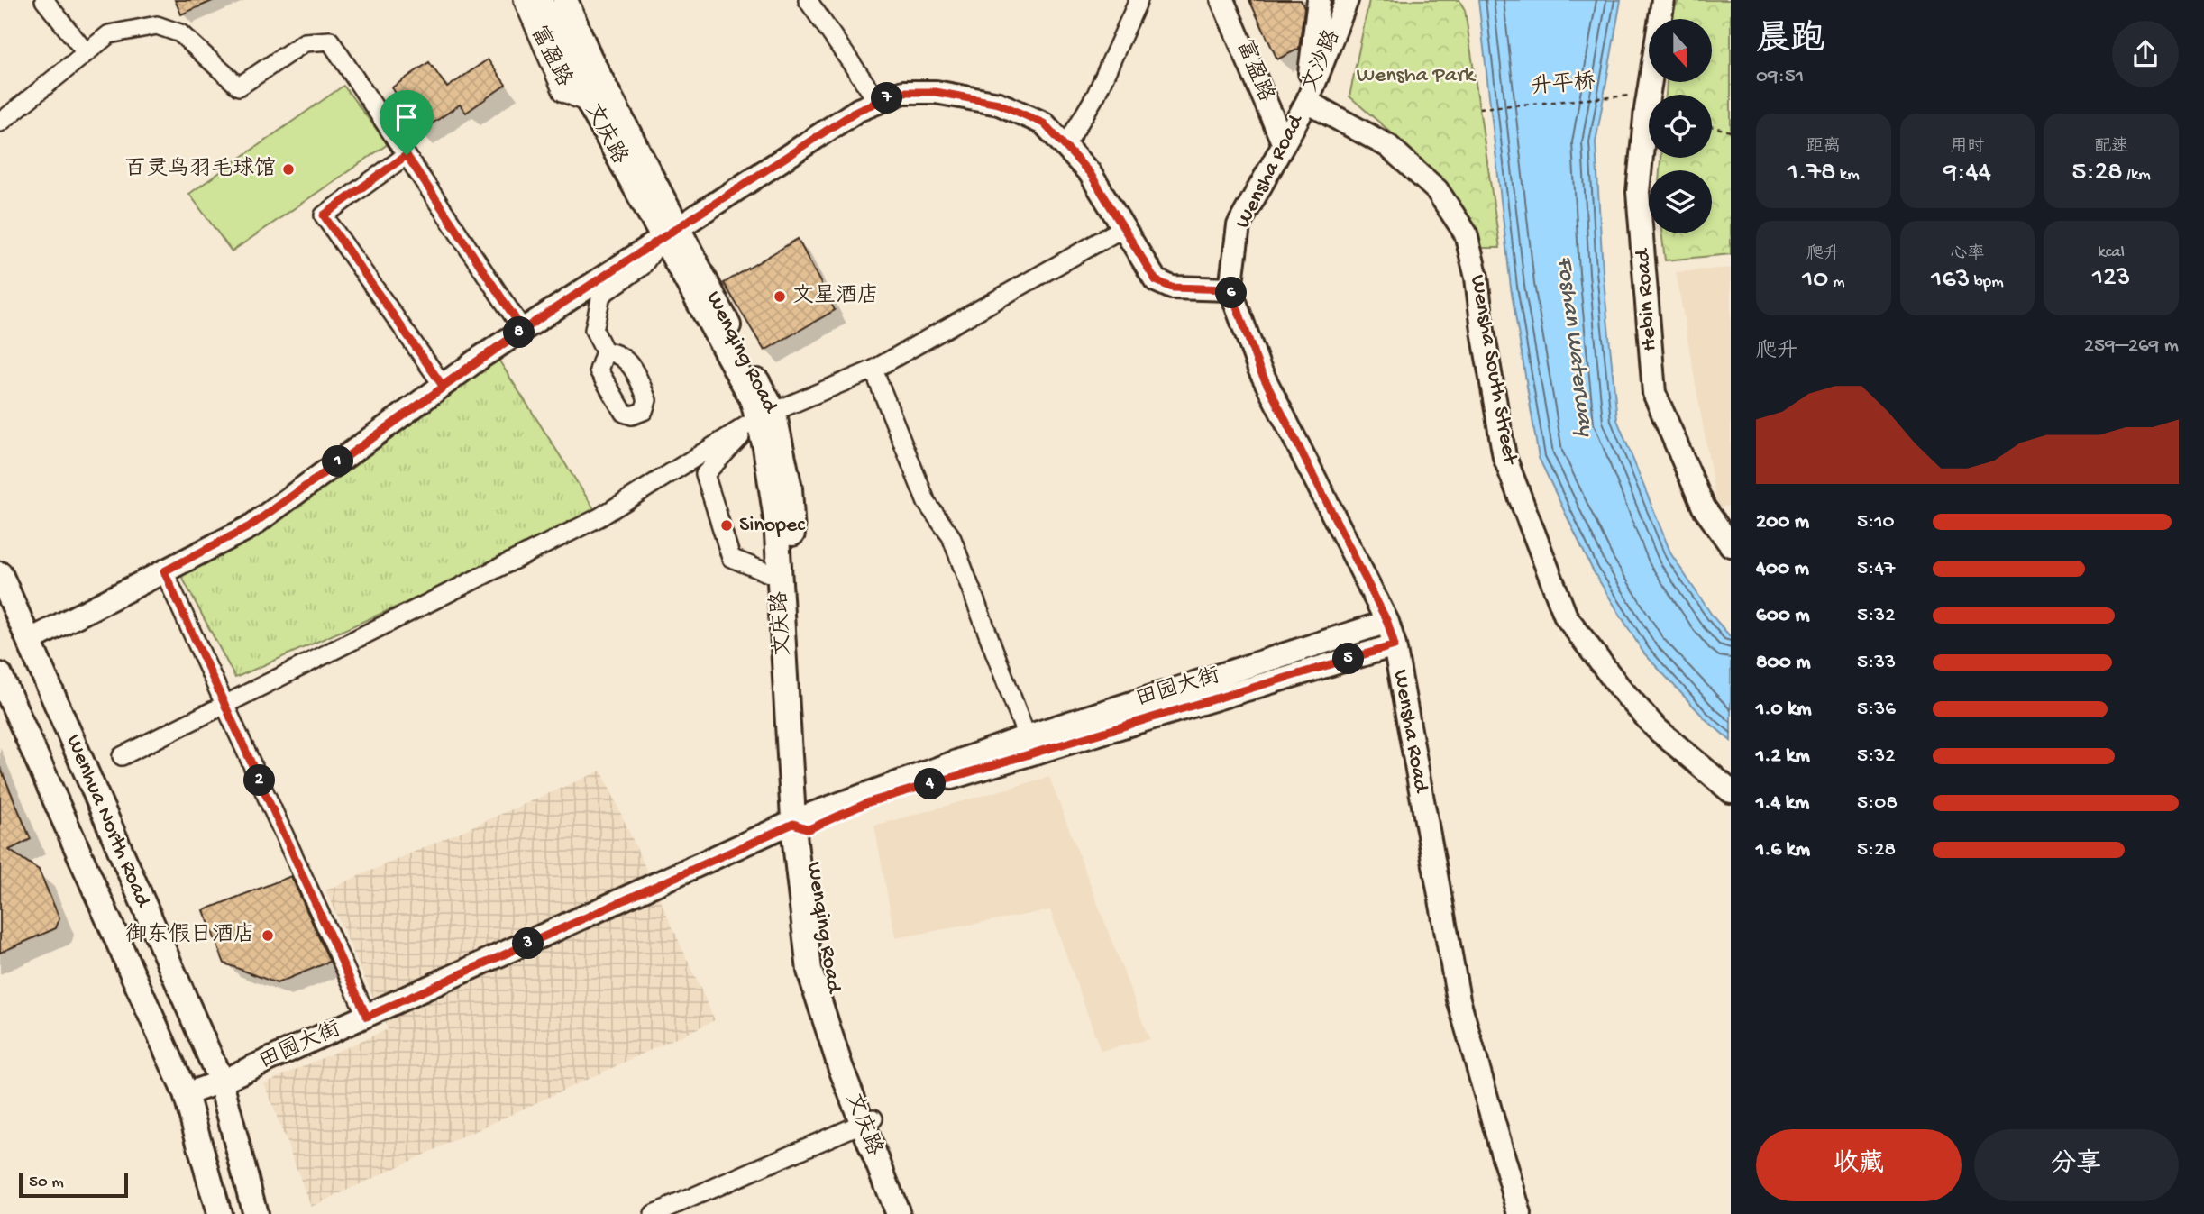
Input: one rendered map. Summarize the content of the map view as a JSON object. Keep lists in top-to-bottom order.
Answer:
{
  "streets": {
    "main road": ["文庆路", "Wenqing Road", "Wenhua North Road"],
    "street": [
      "富盈路",
      "文沙路",
      "Wensha Road",
      "Hebin Road",
      "Wensha South Street",
      "田园大街"
    ],
    "path": ["升平桥"]
  },
  "crossings": [
    ["富盈路", "文庆路"],
    ["富盈路", "Wensha Road"],
    ["文沙路", "Wensha Road"],
    ["文沙路", "Wensha South Street"],
    ["升平桥", "Hebin Road"],
    ["文庆路", "Wenqing Road"],
    ["文庆路", "田园大街"],
    ["Wensha Road", "Wensha South Street"],
    ["Wensha Road", "田园大街"],
    ["Wenqing Road", "田园大街"],
    ["田园大街", "Wenhua North Road"]
  ],
  "water": ["Foshan Waterway"],
  "parks": ["Wensha Park"],
  "places": [
    "百灵鸟羽毛球馆",
    "文星酒店",
    "Sinopec",
    "御东假日酒店"
  ],
  "scale_bar": "50 m",
  "north": "bottom",
  "page": {
    "heading": ["晨跑", "09:51"],
    "pins": [
      "7",
      "6",
      "8",
      "1",
      "5",
      "2",
      "4",
      "3"
    ],
    "stats": [
      ["距离", "1.78 km"],
      ["用时", "9:44"],
      ["配速", "5:28 /km"],
      ["爬升", "10 m"],
      ["心率", "163 bpm"],
      ["kcal", "123"]
    ],
    "chart": ["爬升", "259–269 m"],
    "list": [
      {
        "name": "200 m",
        "note": "5:10"
      },
      {
        "name": "400 m",
        "note": "5:47"
      },
      {
        "name": "600 m",
        "note": "5:32"
      },
      {
        "name": "800 m",
        "note": "5:33"
      },
      {
        "name": "1.0 km",
        "note": "5:36"
      },
      {
        "name": "1.2 km",
        "note": "5:32"
      },
      {
        "name": "1.4 km",
        "note": "5:08"
      },
      {
        "name": "1.6 km",
        "note": "5:28"
      }
    ],
    "buttons": ["收藏", "分享"],
    "scale": "50 m"
  }
}
